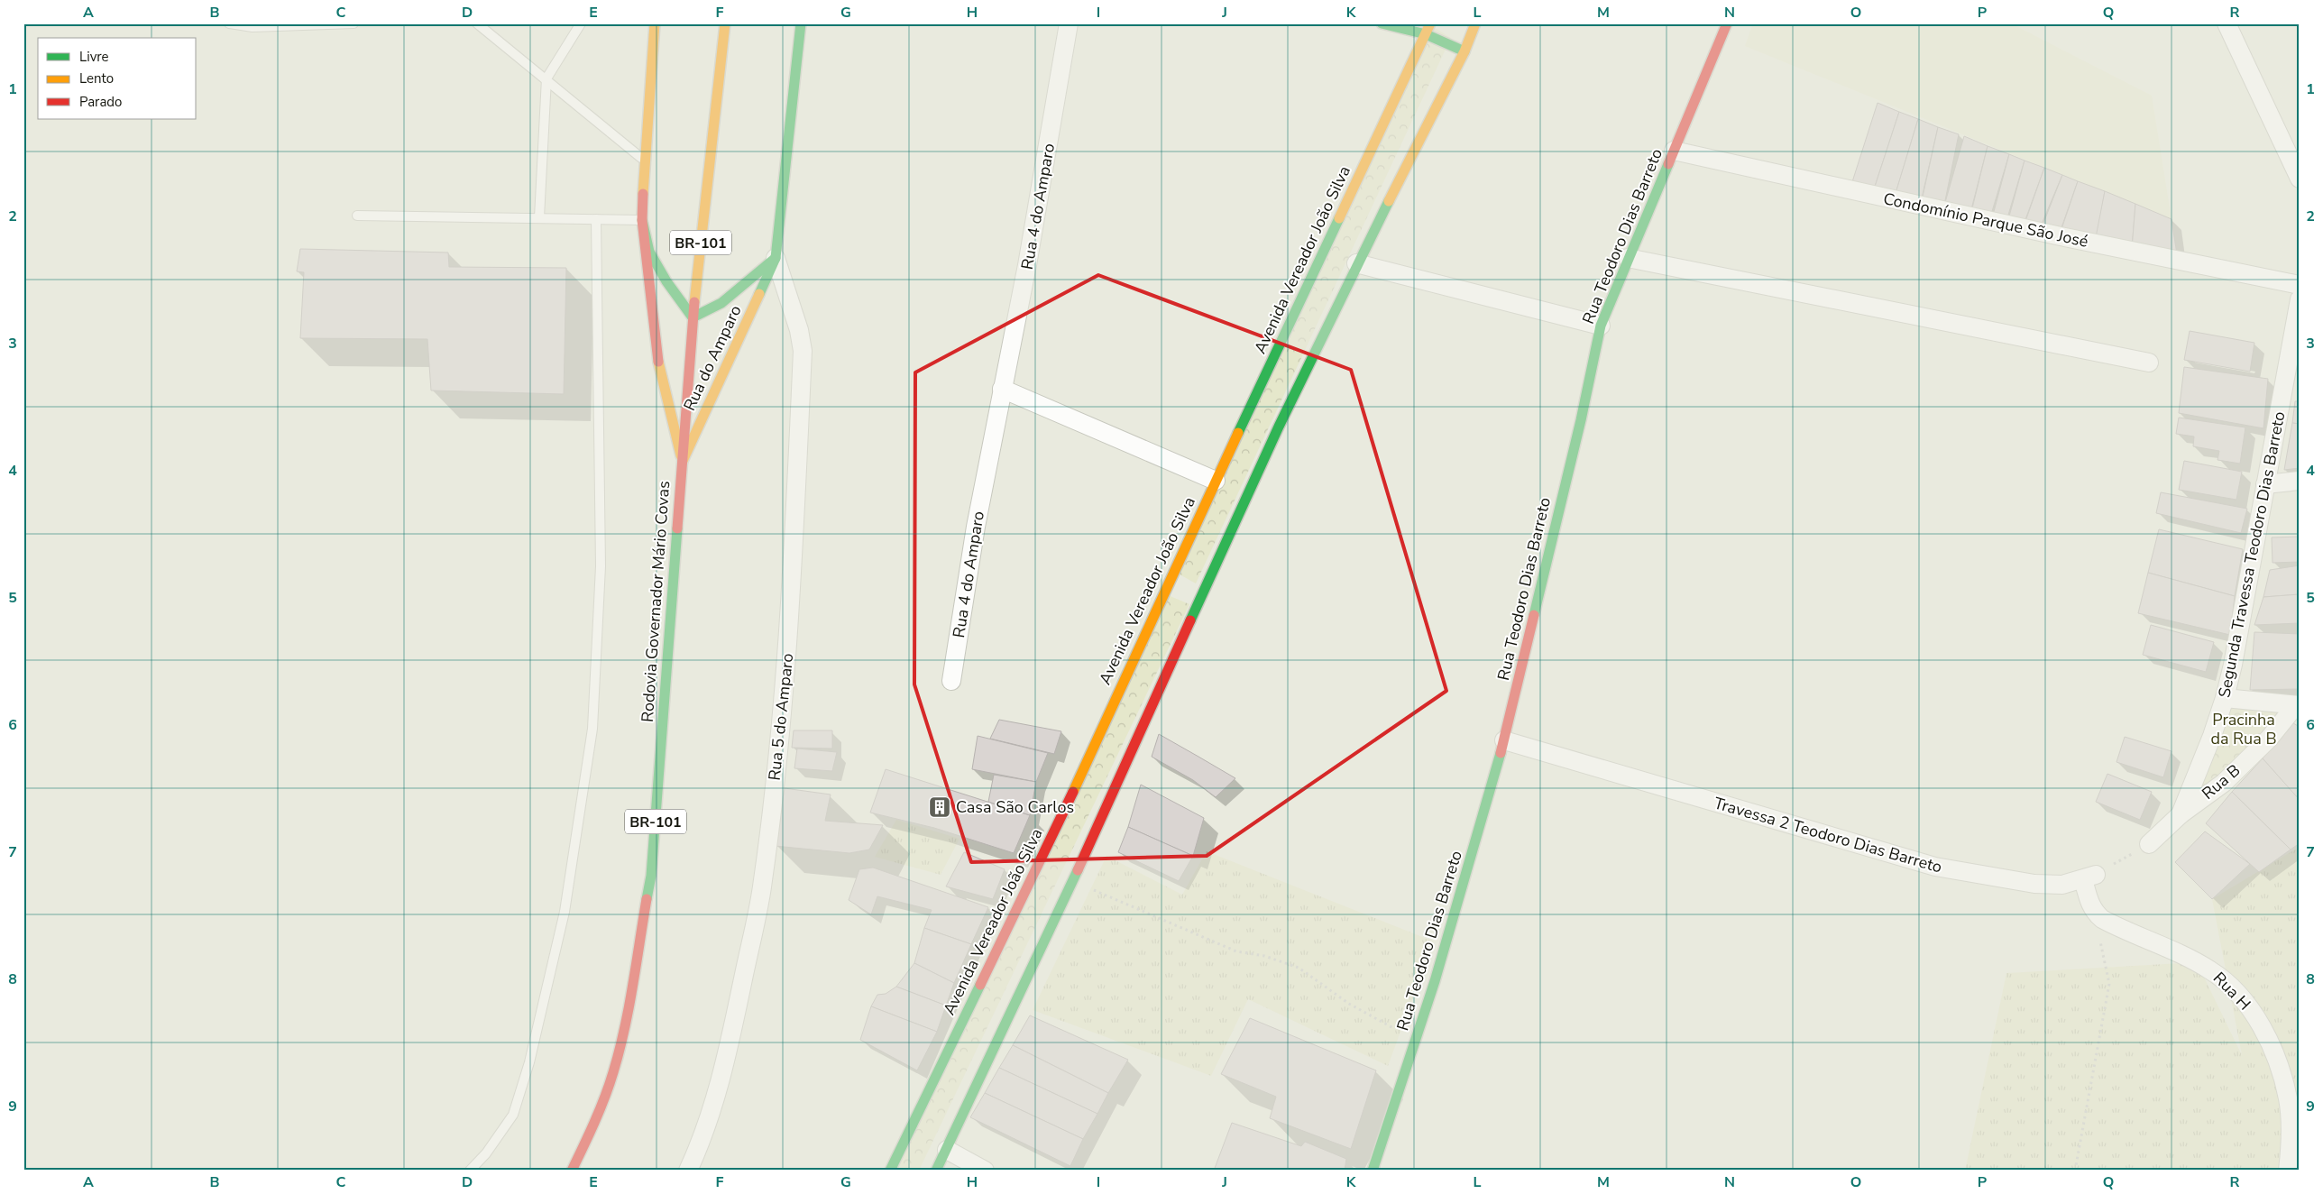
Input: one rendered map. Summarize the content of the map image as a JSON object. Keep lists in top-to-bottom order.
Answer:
{
  "streets": {
    "main road": [
      "Rua Teodoro Dias Barreto",
      "BR-101",
      "Avenida Vereador João Silva",
      "Rua do Amparo",
      "Rodovia Governador Mário Covas"
    ],
    "street": [
      "Rua 4 do Amparo",
      "Condomínio Parque São José",
      "Segunda Travessa Teodoro Dias Barreto",
      "Rua 5 do Amparo",
      "Rua B",
      "Travessa 2 Teodoro Dias Barreto",
      "Rua H"
    ]
  },
  "crossings": [
    ["Condomínio Parque São José", "Rua Teodoro Dias Barreto"],
    ["Rua Teodoro Dias Barreto", "Travessa 2 Teodoro Dias Barreto"],
    ["Rua do Amparo", "Rodovia Governador Mário Covas"],
    ["Rua do Amparo", "Rua 5 do Amparo"],
    ["Segunda Travessa Teodoro Dias Barreto", "Rua B"]
  ],
  "parks": ["Pracinha da Rua B"],
  "places": {
    "building": ["Casa São Carlos"]
  },
  "legend": ["Livre", "Lento", "Parado"],
  "grid": {
    "columns": [
      "A",
      "B",
      "C",
      "D",
      "E",
      "F",
      "G",
      "H",
      "I",
      "J",
      "K",
      "L",
      "M",
      "N",
      "O",
      "P",
      "Q",
      "R"
    ],
    "rows": [
      "1",
      "2",
      "3",
      "4",
      "5",
      "6",
      "7",
      "8",
      "9"
    ]
  }
}
